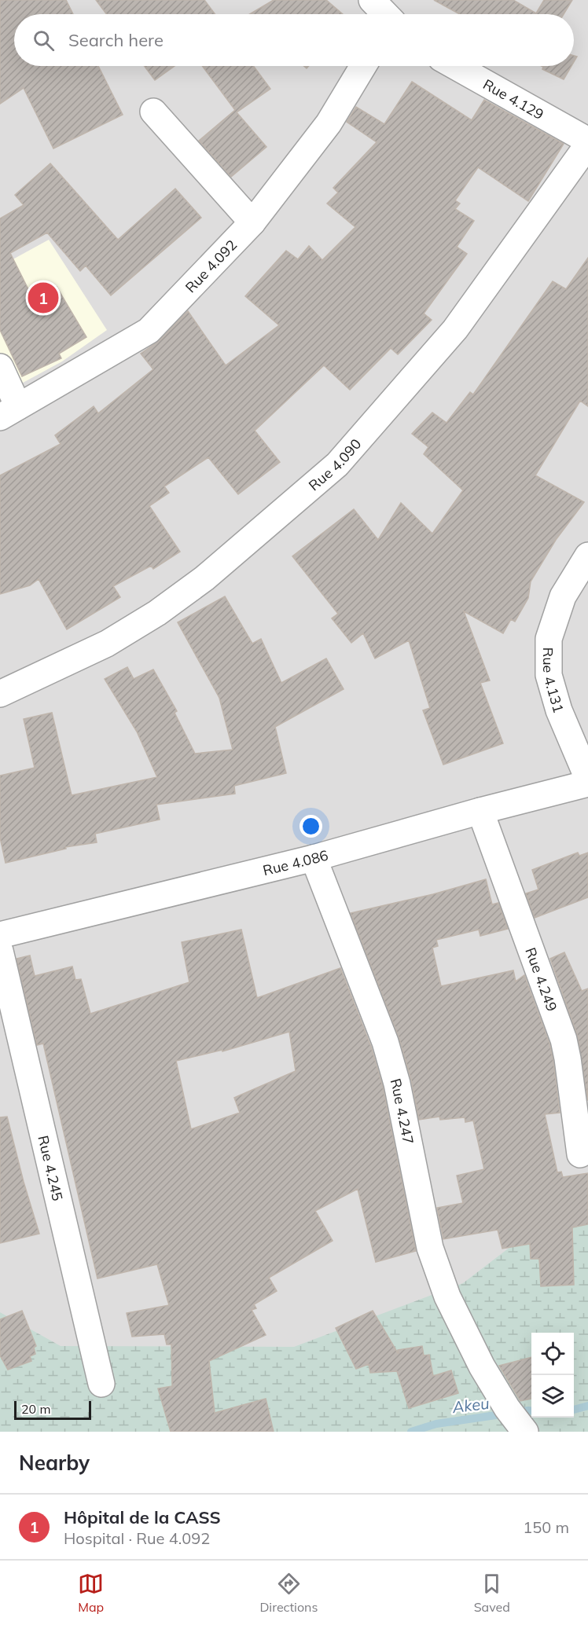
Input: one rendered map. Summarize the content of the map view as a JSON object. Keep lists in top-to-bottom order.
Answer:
{
  "streets": {
    "street": [
      "Rue 4.129",
      "Rue 4.092",
      "Rue 4.090",
      "Rue 4.131",
      "Rue 4.086",
      "Rue 4.249",
      "Rue 4.247",
      "Rue 4.245"
    ]
  },
  "crossings": [
    ["Rue 4.086", "Rue 4.249"],
    ["Rue 4.086", "Rue 4.247"]
  ],
  "water": ["Akeu"],
  "scale_bar": "20 m",
  "page": {
    "search": "Search here",
    "pins": "1",
    "scale": "20 m",
    "heading": "Nearby",
    "list": [
      {
        "mark": "1",
        "name": "Hôpital de la CASS",
        "note": "Hospital · Rue 4.092",
        "value": "150 m"
      }
    ],
    "nav": ["Map", "Directions", "Saved"]
  }
}
